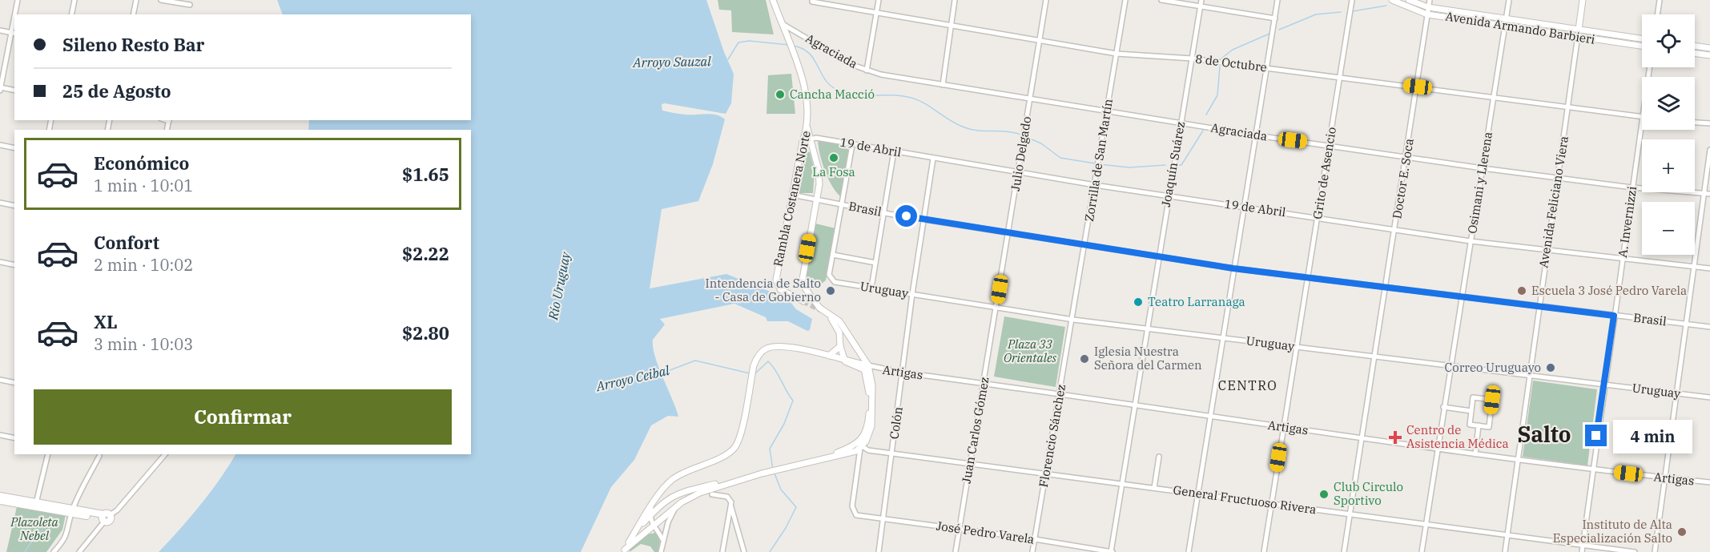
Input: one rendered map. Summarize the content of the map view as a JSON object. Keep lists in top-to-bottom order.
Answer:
{
  "streets": {
    "street": [
      "Avenida Armando Barbieri",
      "Agraciada",
      "8 de Octubre",
      "19 de Abril",
      "Julio Delgado",
      "Zorrilla de San Martín",
      "Joaquín Suárez",
      "Grito de Asencio",
      "Doctor E. Soca",
      "Osimani y Llerena",
      "Rambla Costanera Norte",
      "Avenida Feliciano Viera",
      "Brasil",
      "A. Invernizzi",
      "Uruguay",
      "Artigas",
      "Colón",
      "Juan Carlos Gómez",
      "Florencio Sánchez",
      "General Fructuoso Rivera",
      "José Pedro Varela"
    ]
  },
  "crossings": [
    ["Avenida Armando Barbieri", "Doctor E. Soca"],
    ["Avenida Armando Barbieri", "Osimani y Llerena"],
    ["Avenida Armando Barbieri", "Avenida Feliciano Viera"],
    ["Agraciada", "Julio Delgado"],
    ["Agraciada", "Zorrilla de San Martín"],
    ["Agraciada", "Joaquín Suárez"],
    ["Agraciada", "Grito de Asencio"],
    ["Agraciada", "Doctor E. Soca"],
    ["Agraciada", "Osimani y Llerena"],
    ["Agraciada", "Rambla Costanera Norte"],
    ["Agraciada", "Avenida Feliciano Viera"],
    ["Agraciada", "A. Invernizzi"],
    ["8 de Octubre", "Julio Delgado"],
    ["8 de Octubre", "Zorrilla de San Martín"],
    ["8 de Octubre", "Joaquín Suárez"],
    ["8 de Octubre", "Grito de Asencio"],
    ["8 de Octubre", "Doctor E. Soca"],
    ["8 de Octubre", "Osimani y Llerena"],
    ["8 de Octubre", "Avenida Feliciano Viera"],
    ["8 de Octubre", "A. Invernizzi"],
    ["19 de Abril", "Julio Delgado"],
    ["19 de Abril", "Zorrilla de San Martín"],
    ["19 de Abril", "Joaquín Suárez"],
    ["19 de Abril", "Grito de Asencio"],
    ["19 de Abril", "Doctor E. Soca"],
    ["19 de Abril", "Osimani y Llerena"],
    ["19 de Abril", "Avenida Feliciano Viera"],
    ["19 de Abril", "A. Invernizzi"],
    ["19 de Abril", "Colón"],
    ["Julio Delgado", "Brasil"],
    ["Julio Delgado", "Uruguay"],
    ["Julio Delgado", "Juan Carlos Gómez"],
    ["Zorrilla de San Martín", "Brasil"],
    ["Zorrilla de San Martín", "Uruguay"],
    ["Zorrilla de San Martín", "Florencio Sánchez"],
    ["Joaquín Suárez", "Brasil"],
    ["Joaquín Suárez", "Uruguay"],
    ["Joaquín Suárez", "Artigas"],
    ["Joaquín Suárez", "General Fructuoso Rivera"],
    ["Joaquín Suárez", "José Pedro Varela"],
    ["Grito de Asencio", "Brasil"],
    ["Grito de Asencio", "Uruguay"],
    ["Grito de Asencio", "Artigas"],
    ["Grito de Asencio", "General Fructuoso Rivera"],
    ["Doctor E. Soca", "Brasil"],
    ["Doctor E. Soca", "Uruguay"],
    ["Doctor E. Soca", "Artigas"],
    ["Doctor E. Soca", "General Fructuoso Rivera"],
    ["Osimani y Llerena", "Brasil"],
    ["Osimani y Llerena", "Uruguay"],
    ["Osimani y Llerena", "Artigas"],
    ["Osimani y Llerena", "General Fructuoso Rivera"],
    ["Rambla Costanera Norte", "Brasil"],
    ["Avenida Feliciano Viera", "Brasil"],
    ["Avenida Feliciano Viera", "Uruguay"],
    ["Avenida Feliciano Viera", "Artigas"],
    ["Avenida Feliciano Viera", "General Fructuoso Rivera"],
    ["Brasil", "A. Invernizzi"],
    ["Brasil", "Colón"],
    ["A. Invernizzi", "Uruguay"],
    ["A. Invernizzi", "Artigas"],
    ["A. Invernizzi", "General Fructuoso Rivera"],
    ["Uruguay", "Colón"],
    ["Uruguay", "Juan Carlos Gómez"],
    ["Uruguay", "Florencio Sánchez"],
    ["Artigas", "Colón"],
    ["Artigas", "Juan Carlos Gómez"],
    ["Artigas", "Florencio Sánchez"],
    ["Colón", "General Fructuoso Rivera"],
    ["Colón", "José Pedro Varela"],
    ["Juan Carlos Gómez", "General Fructuoso Rivera"],
    ["Juan Carlos Gómez", "José Pedro Varela"],
    ["Florencio Sánchez", "General Fructuoso Rivera"],
    ["Florencio Sánchez", "José Pedro Varela"],
    ["General Fructuoso Rivera", "José Pedro Varela"]
  ],
  "districts": ["CENTRO", "Salto"],
  "water": ["Arroyo Sauzal", "Río Uruguay", "Arroyo Ceibal"],
  "parks": ["Plaza 33 Orientales", "Plazoleta Nebel"],
  "places": {
    "other": [
      "Cancha Macció",
      "La Fosa",
      "Intendencia de Salto - Casa de Gobierno",
      "Escuela 3 José Pedro Varela",
      "Teatro Larranaga",
      "Iglesia Nuestra Señora del Carmen",
      "Correo Uruguayo",
      "Club Circulo Sportivo",
      "Instituto de Alta Especialización Salto"
    ],
    "health": ["Centro de Asistencia Médica"]
  },
  "page": {
    "map_buttons": ["+", "−"],
    "banner": ["Sileno Resto Bar", "25 de Agosto"],
    "list": [
      {
        "name": "Económico",
        "note": "1 min · 10:01",
        "value": "$1.65"
      },
      {
        "name": "Confort",
        "note": "2 min · 10:02",
        "value": "$2.22"
      },
      {
        "name": "XL",
        "note": "3 min · 10:03",
        "value": "$2.80"
      }
    ],
    "buttons": "Confirmar",
    "bubble": "4 min"
  }
}
